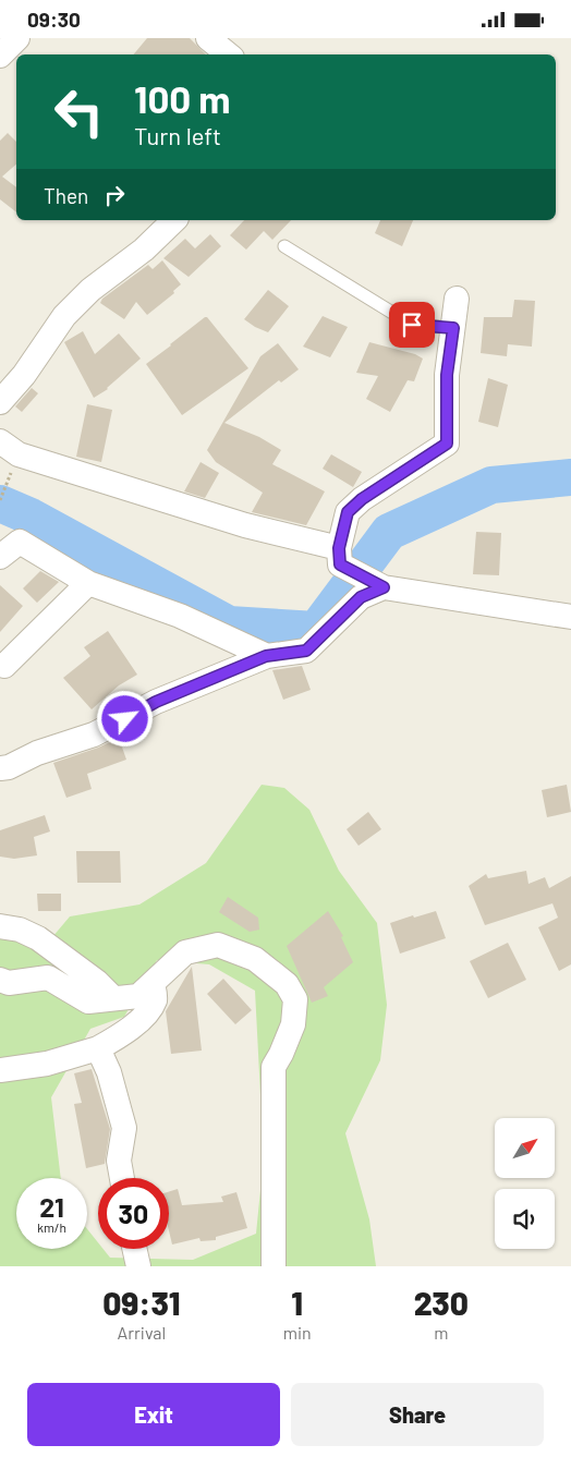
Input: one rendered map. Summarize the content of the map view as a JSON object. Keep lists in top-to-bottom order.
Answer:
{
  "north": "top right",
  "page": {
    "status": "09:30",
    "turn": ["100 m", "Turn left"],
    "then": "Then",
    "speed": "21 km/h",
    "limit": "30",
    "eta": [
      "09:31",
      "Arrival",
      "1",
      "min",
      "230",
      "m"
    ],
    "buttons": ["Exit", "Share"]
  }
}
